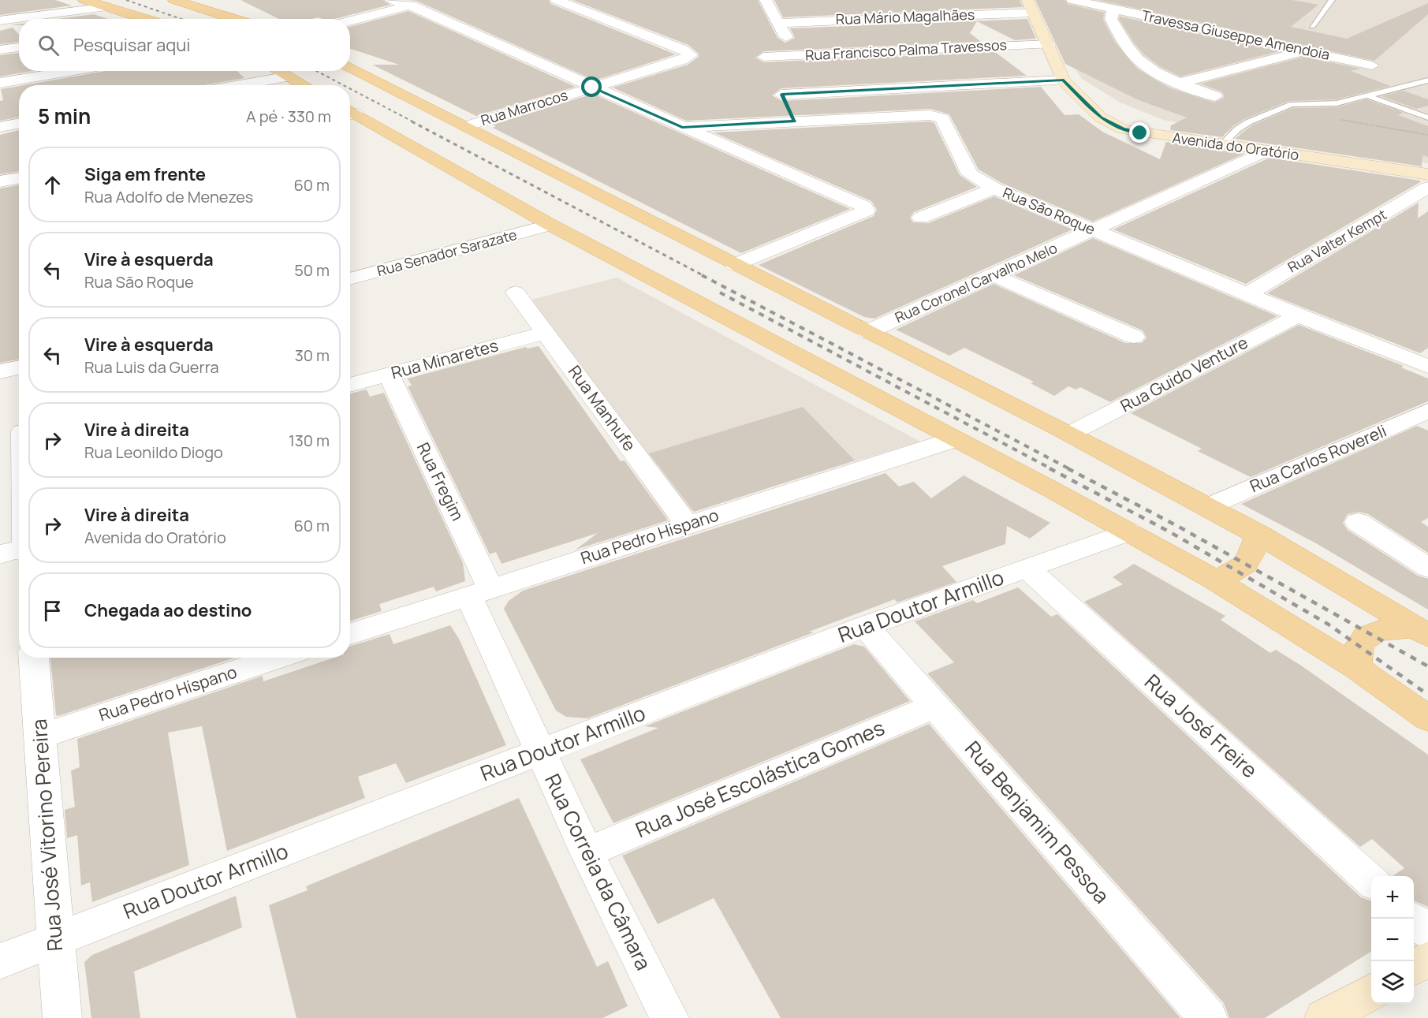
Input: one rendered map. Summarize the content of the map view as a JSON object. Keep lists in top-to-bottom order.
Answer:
{
  "streets": {
    "main road": ["Avenida do Oratório"],
    "street": [
      "Rua Mário Magalhães",
      "Travessa Giuseppe Amendoia",
      "Rua Francisco Palma Travessos",
      "Rua Marrocos",
      "Rua São Roque",
      "Rua Valter Kempt",
      "Rua Senador Sarazate",
      "Rua Coronel Carvalho Melo",
      "Rua Minaretes",
      "Rua Guido Venture",
      "Rua Manhufe",
      "Rua Carlos Rovereli",
      "Rua Fregim",
      "Rua Pedro Hispano",
      "Rua Doutor Armillo",
      "Rua José Freire",
      "Rua José Escolástica Gomes",
      "Rua Benjamim Pessoa",
      "Rua José Vitorino Pereira",
      "Rua Correia da Câmara"
    ]
  },
  "crossings": [
    ["Rua Mário Magalhães", "Avenida do Oratório"],
    ["Rua Francisco Palma Travessos", "Avenida do Oratório"],
    ["Avenida do Oratório", "Rua Coronel Carvalho Melo"],
    ["Rua São Roque", "Rua Valter Kempt"],
    ["Rua São Roque", "Rua Coronel Carvalho Melo"],
    ["Rua São Roque", "Rua Guido Venture"],
    ["Rua Minaretes", "Rua Manhufe"],
    ["Rua Minaretes", "Rua Fregim"],
    ["Rua Manhufe", "Rua Pedro Hispano"],
    ["Rua Fregim", "Rua Pedro Hispano"],
    ["Rua Fregim", "Rua Correia da Câmara"],
    ["Rua Pedro Hispano", "Rua José Vitorino Pereira"],
    ["Rua Pedro Hispano", "Rua Correia da Câmara"],
    ["Rua Doutor Armillo", "Rua José Freire"],
    ["Rua Doutor Armillo", "Rua Benjamim Pessoa"],
    ["Rua Doutor Armillo", "Rua José Vitorino Pereira"],
    ["Rua Doutor Armillo", "Rua Correia da Câmara"],
    ["Rua José Escolástica Gomes", "Rua Benjamim Pessoa"],
    ["Rua José Escolástica Gomes", "Rua Correia da Câmara"]
  ],
  "page": {
    "search": "Pesquisar aqui",
    "heading": ["5 min", "A pé · 330 m"],
    "list": [
      ["Siga em frente", "Rua Adolfo de Menezes", "60 m"],
      ["Vire à esquerda", "Rua São Roque", "50 m"],
      ["Vire à esquerda", "Rua Luis da Guerra", "30 m"],
      ["Vire à direita", "Rua Leonildo Diogo", "130 m"],
      ["Vire à direita", "Avenida do Oratório", "60 m"],
      "Chegada ao destino"
    ],
    "map_buttons": ["+", "−"]
  }
}
